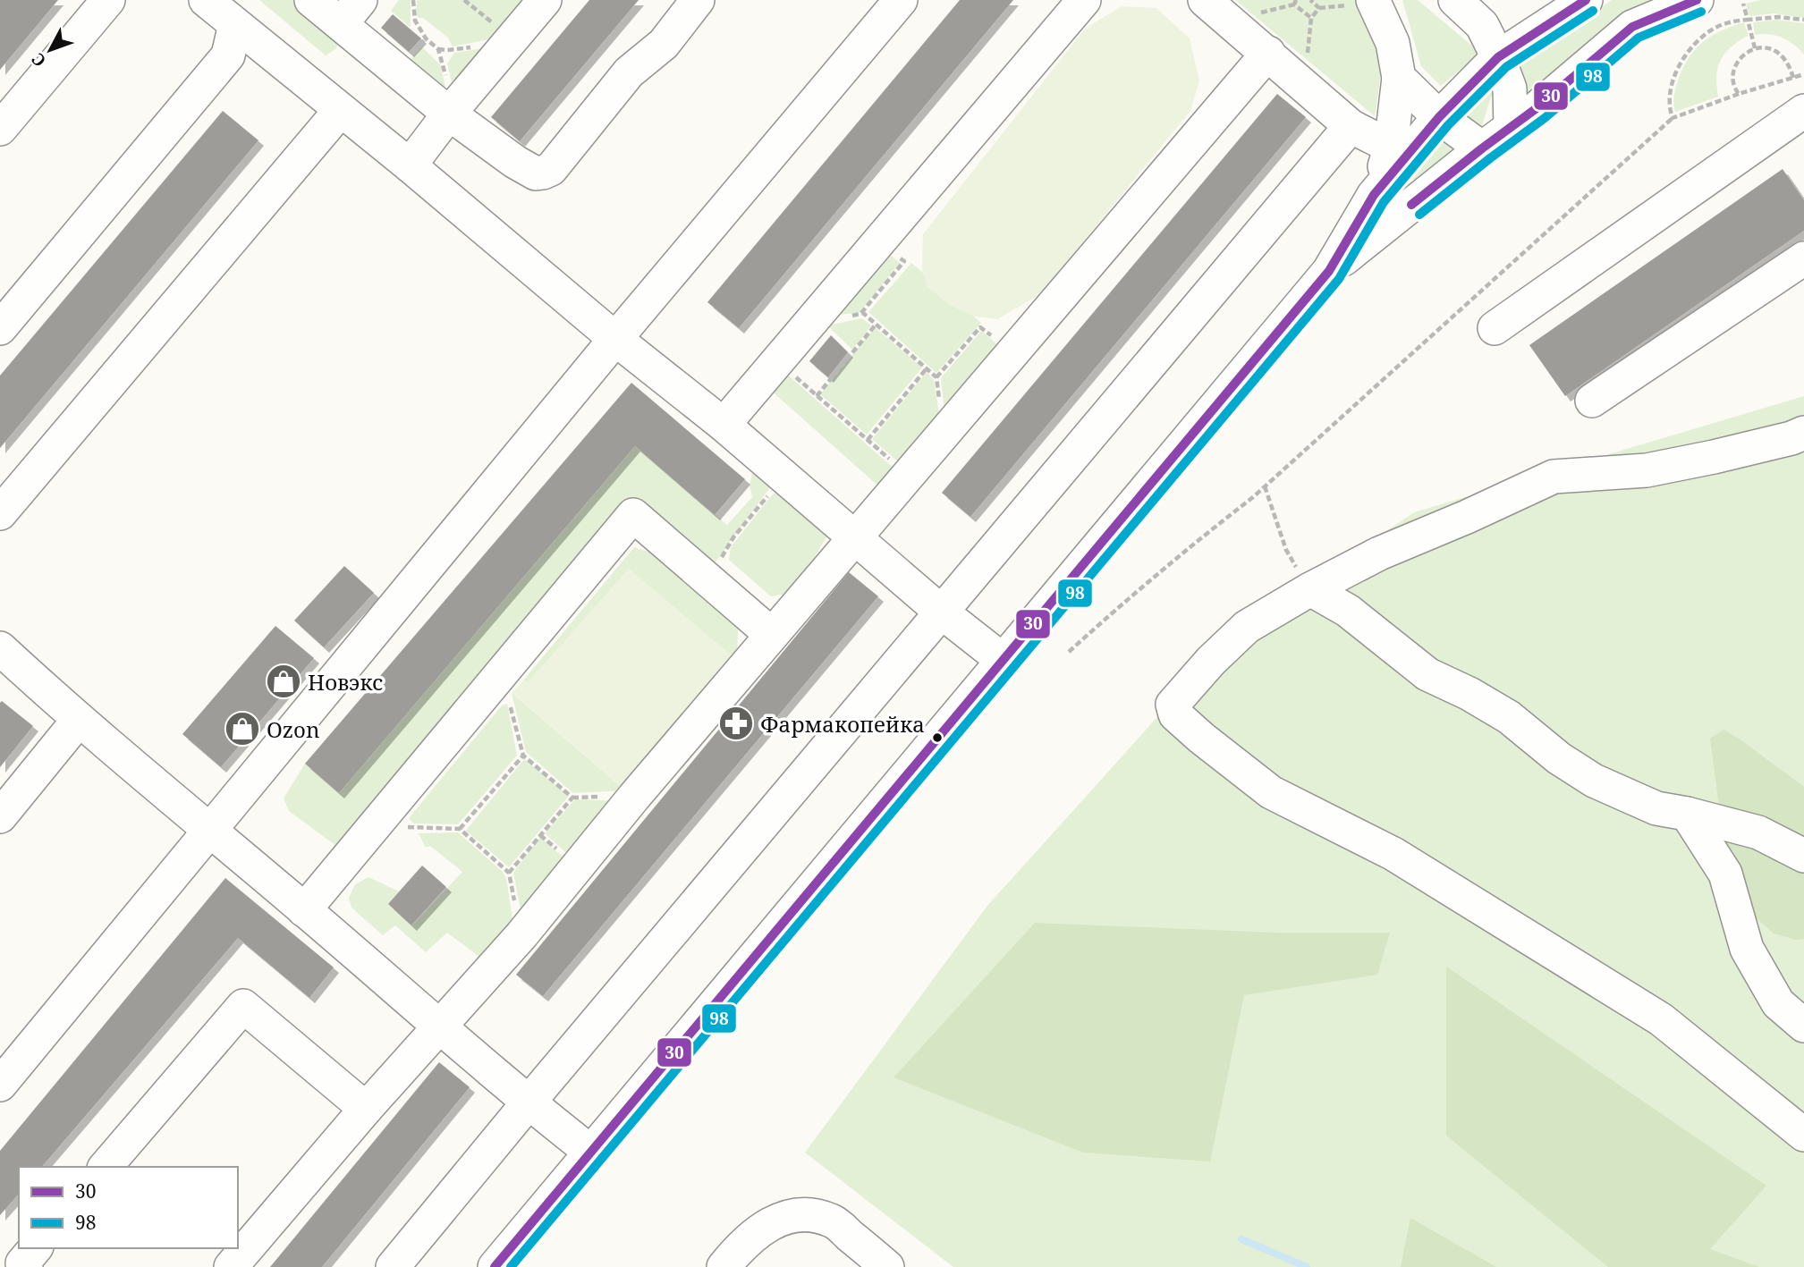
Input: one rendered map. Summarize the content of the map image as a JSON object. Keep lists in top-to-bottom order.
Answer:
{
  "places": {
    "shop": ["Новэкс", "Ozon"],
    "pharmacy": ["Фармакопейка"]
  },
  "lines": ["transit line 30", "transit line 98"],
  "legend": ["30", "98"],
  "north": "bottom left"
}
